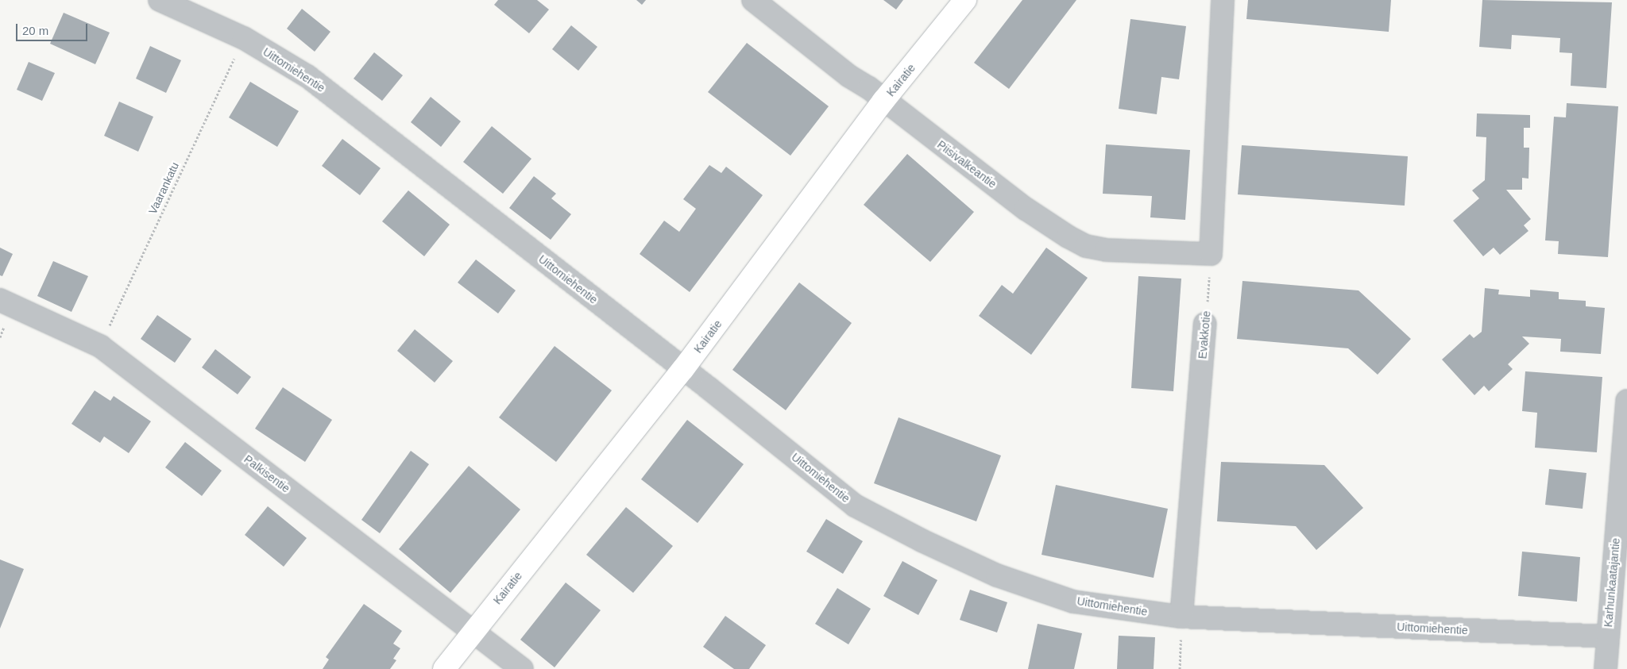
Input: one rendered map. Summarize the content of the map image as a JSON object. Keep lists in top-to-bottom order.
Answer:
{
  "streets": {
    "main road": ["Kairatie"],
    "street": [
      "Uittomiehentie",
      "Piisivalkeantie",
      "Evakkotie",
      "Palkisentie",
      "Karhunkaatajantie"
    ],
    "path": ["Vaarankatu"]
  },
  "crossings": [
    ["Uittomiehentie", "Kairatie"],
    ["Uittomiehentie", "Vaarankatu"],
    ["Uittomiehentie", "Evakkotie"],
    ["Uittomiehentie", "Karhunkaatajantie"],
    ["Kairatie", "Piisivalkeantie"],
    ["Kairatie", "Palkisentie"],
    ["Piisivalkeantie", "Evakkotie"],
    ["Vaarankatu", "Palkisentie"]
  ],
  "scale_bar": "20 m"
}
